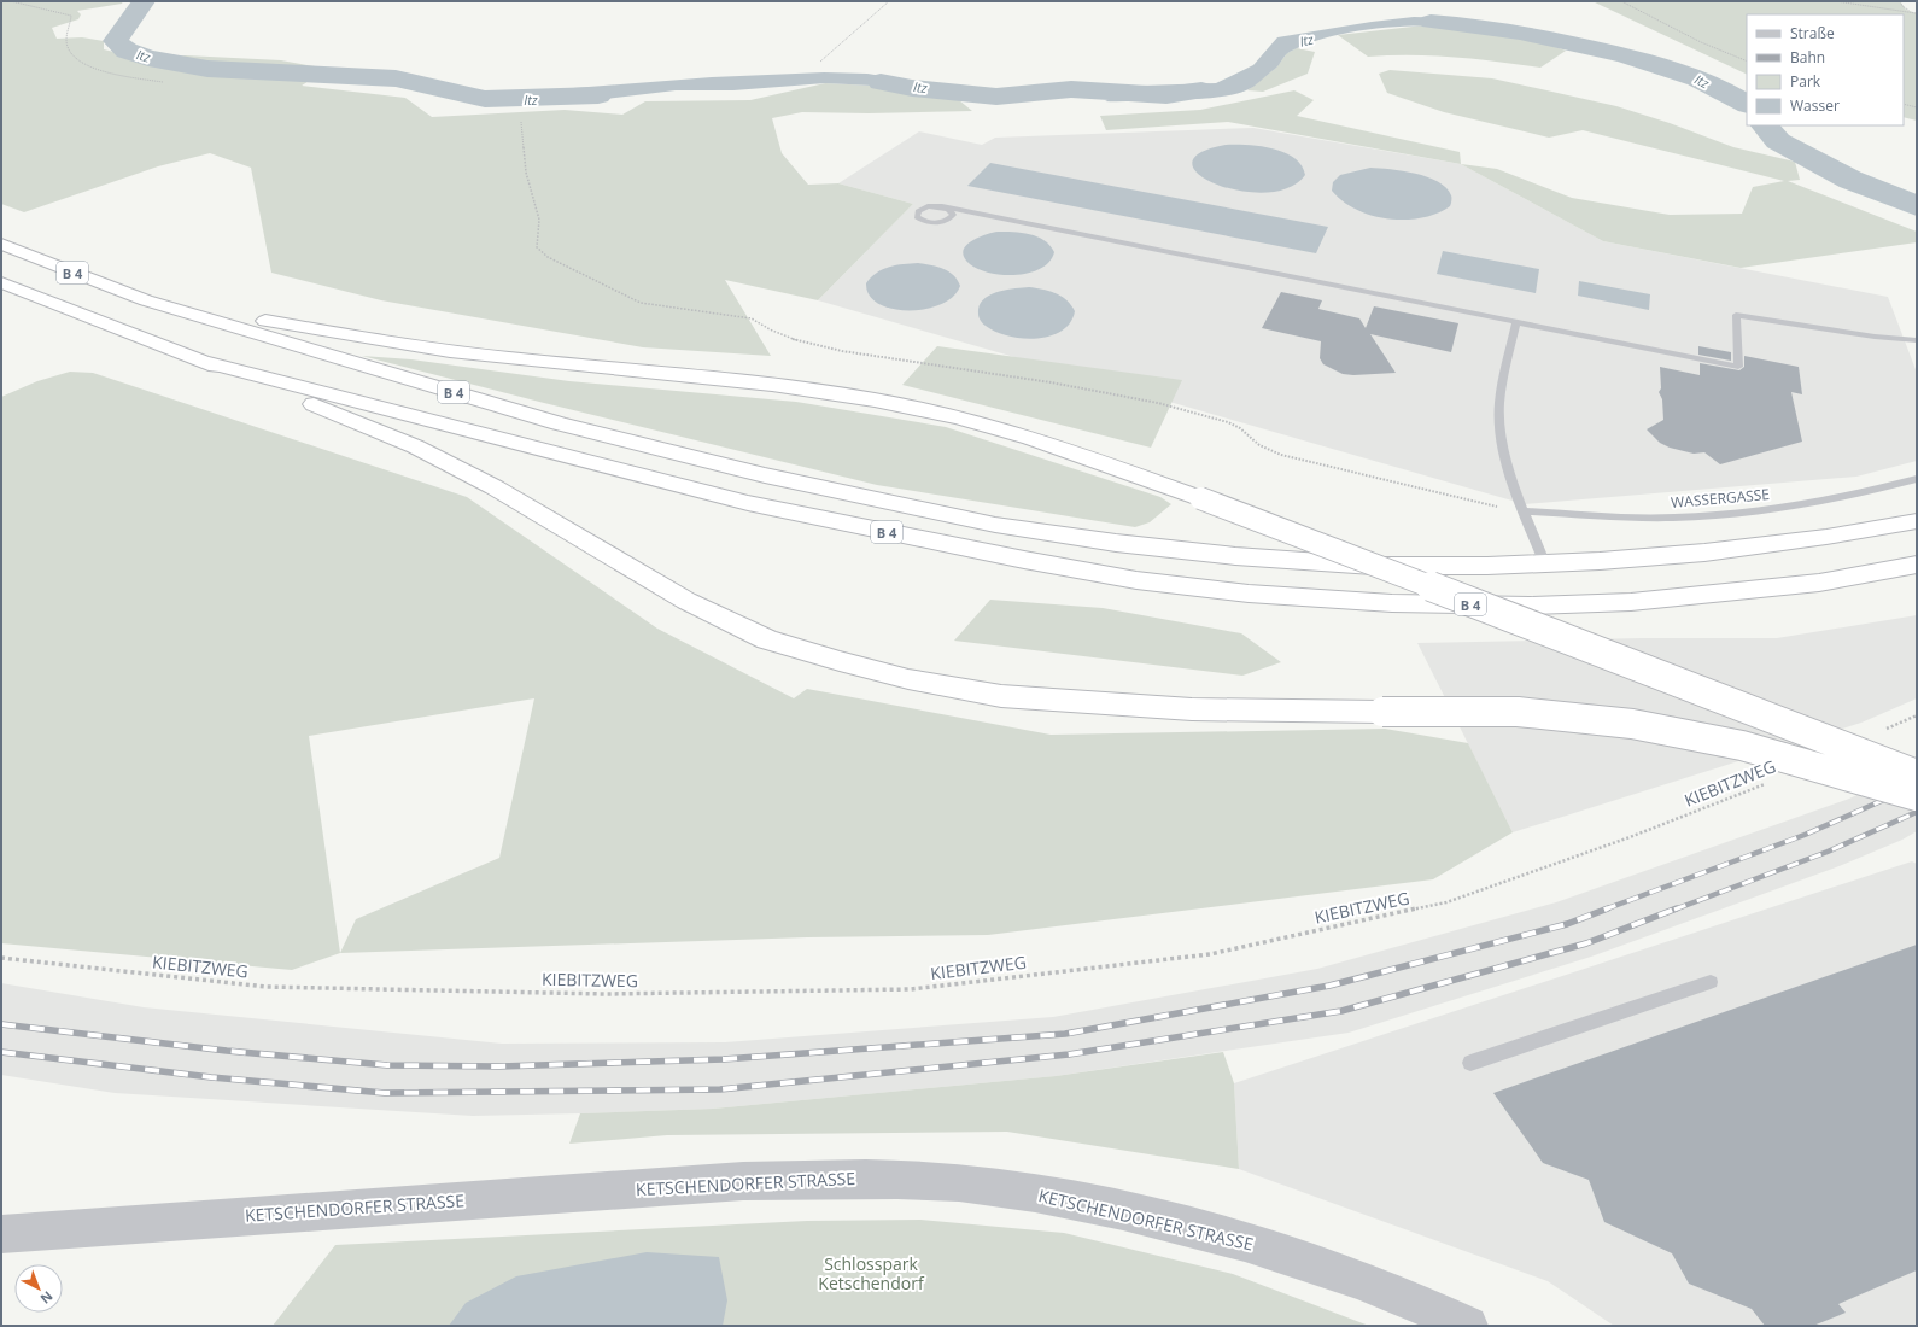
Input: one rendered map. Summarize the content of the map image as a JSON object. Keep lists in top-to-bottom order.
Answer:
{
  "streets": {
    "highway": ["B 4"],
    "street": ["KETSCHENDORFER STRASSE"],
    "lane": ["WASSERGASSE"],
    "path": ["KIEBITZWEG"]
  },
  "water": ["Itz"],
  "parks": ["Schlosspark Ketschendorf"],
  "legend": [
    "Straße",
    "Bahn",
    "Park",
    "Wasser"
  ],
  "north": "bottom right"
}
